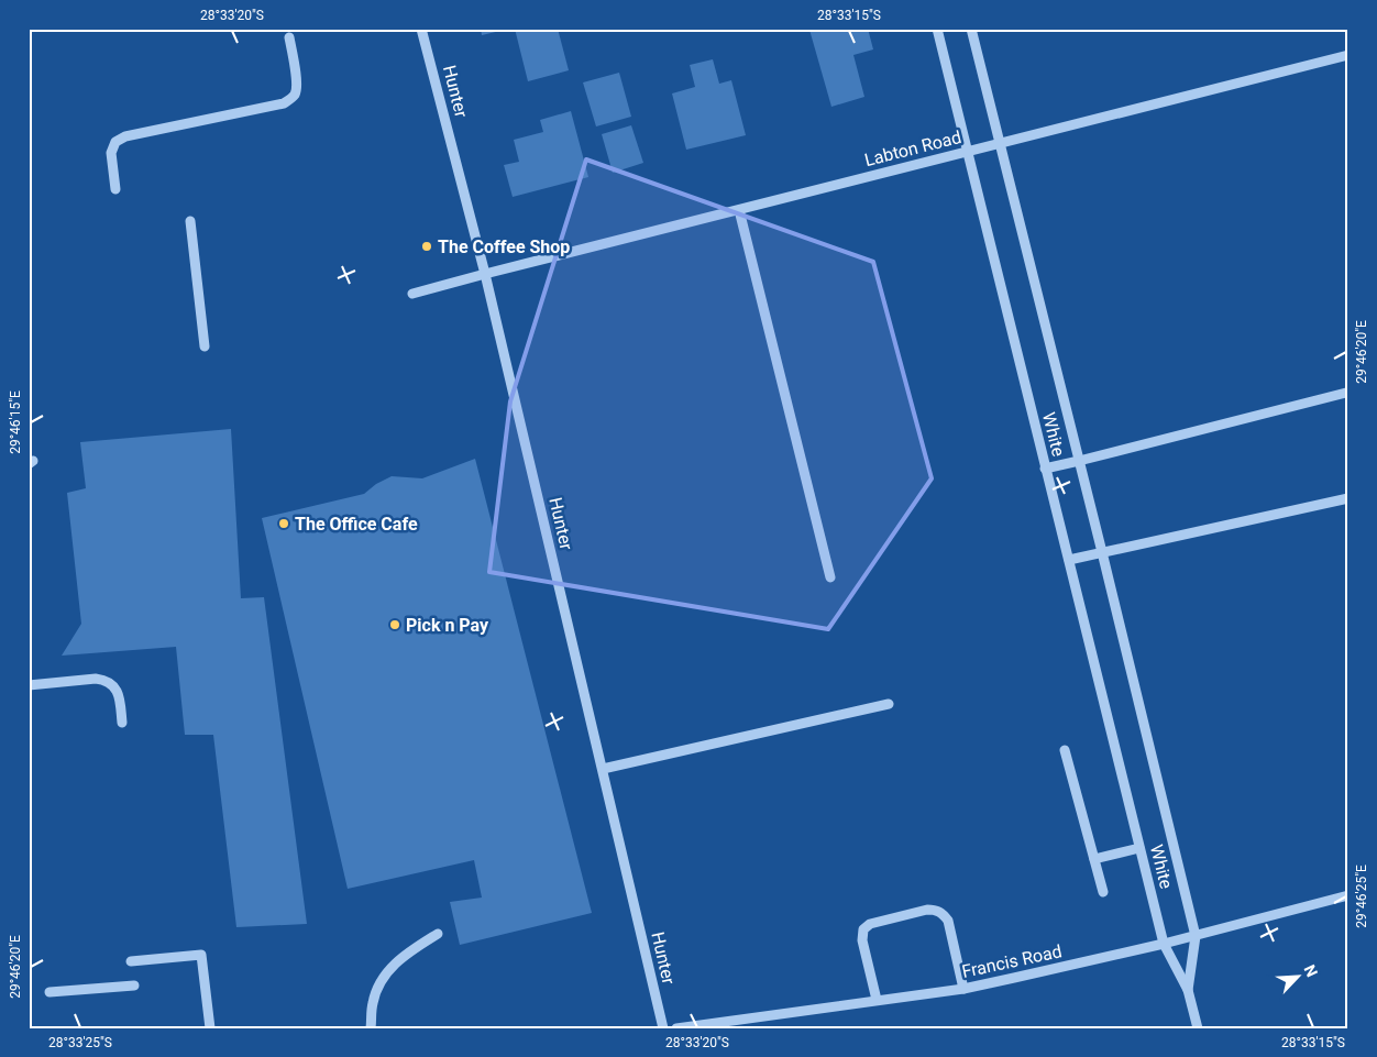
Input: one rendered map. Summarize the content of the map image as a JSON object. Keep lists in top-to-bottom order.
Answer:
{
  "streets": {
    "street": [
      "Hunter",
      "Labton Road",
      "White",
      "Francis Road"
    ]
  },
  "crossings": [
    ["Hunter", "Labton Road"],
    ["Labton Road", "White"],
    ["White", "Francis Road"]
  ],
  "places": ["The Coffee Shop", "The Office Cafe", "Pick n Pay"],
  "north": "top right",
  "coordinates": [
    "28°33'20\"S",
    "28°33'15\"S",
    "29°46'20\"E",
    "29°46'15\"E",
    "29°46'25\"E",
    "28°33'25\"S"
  ]
}
